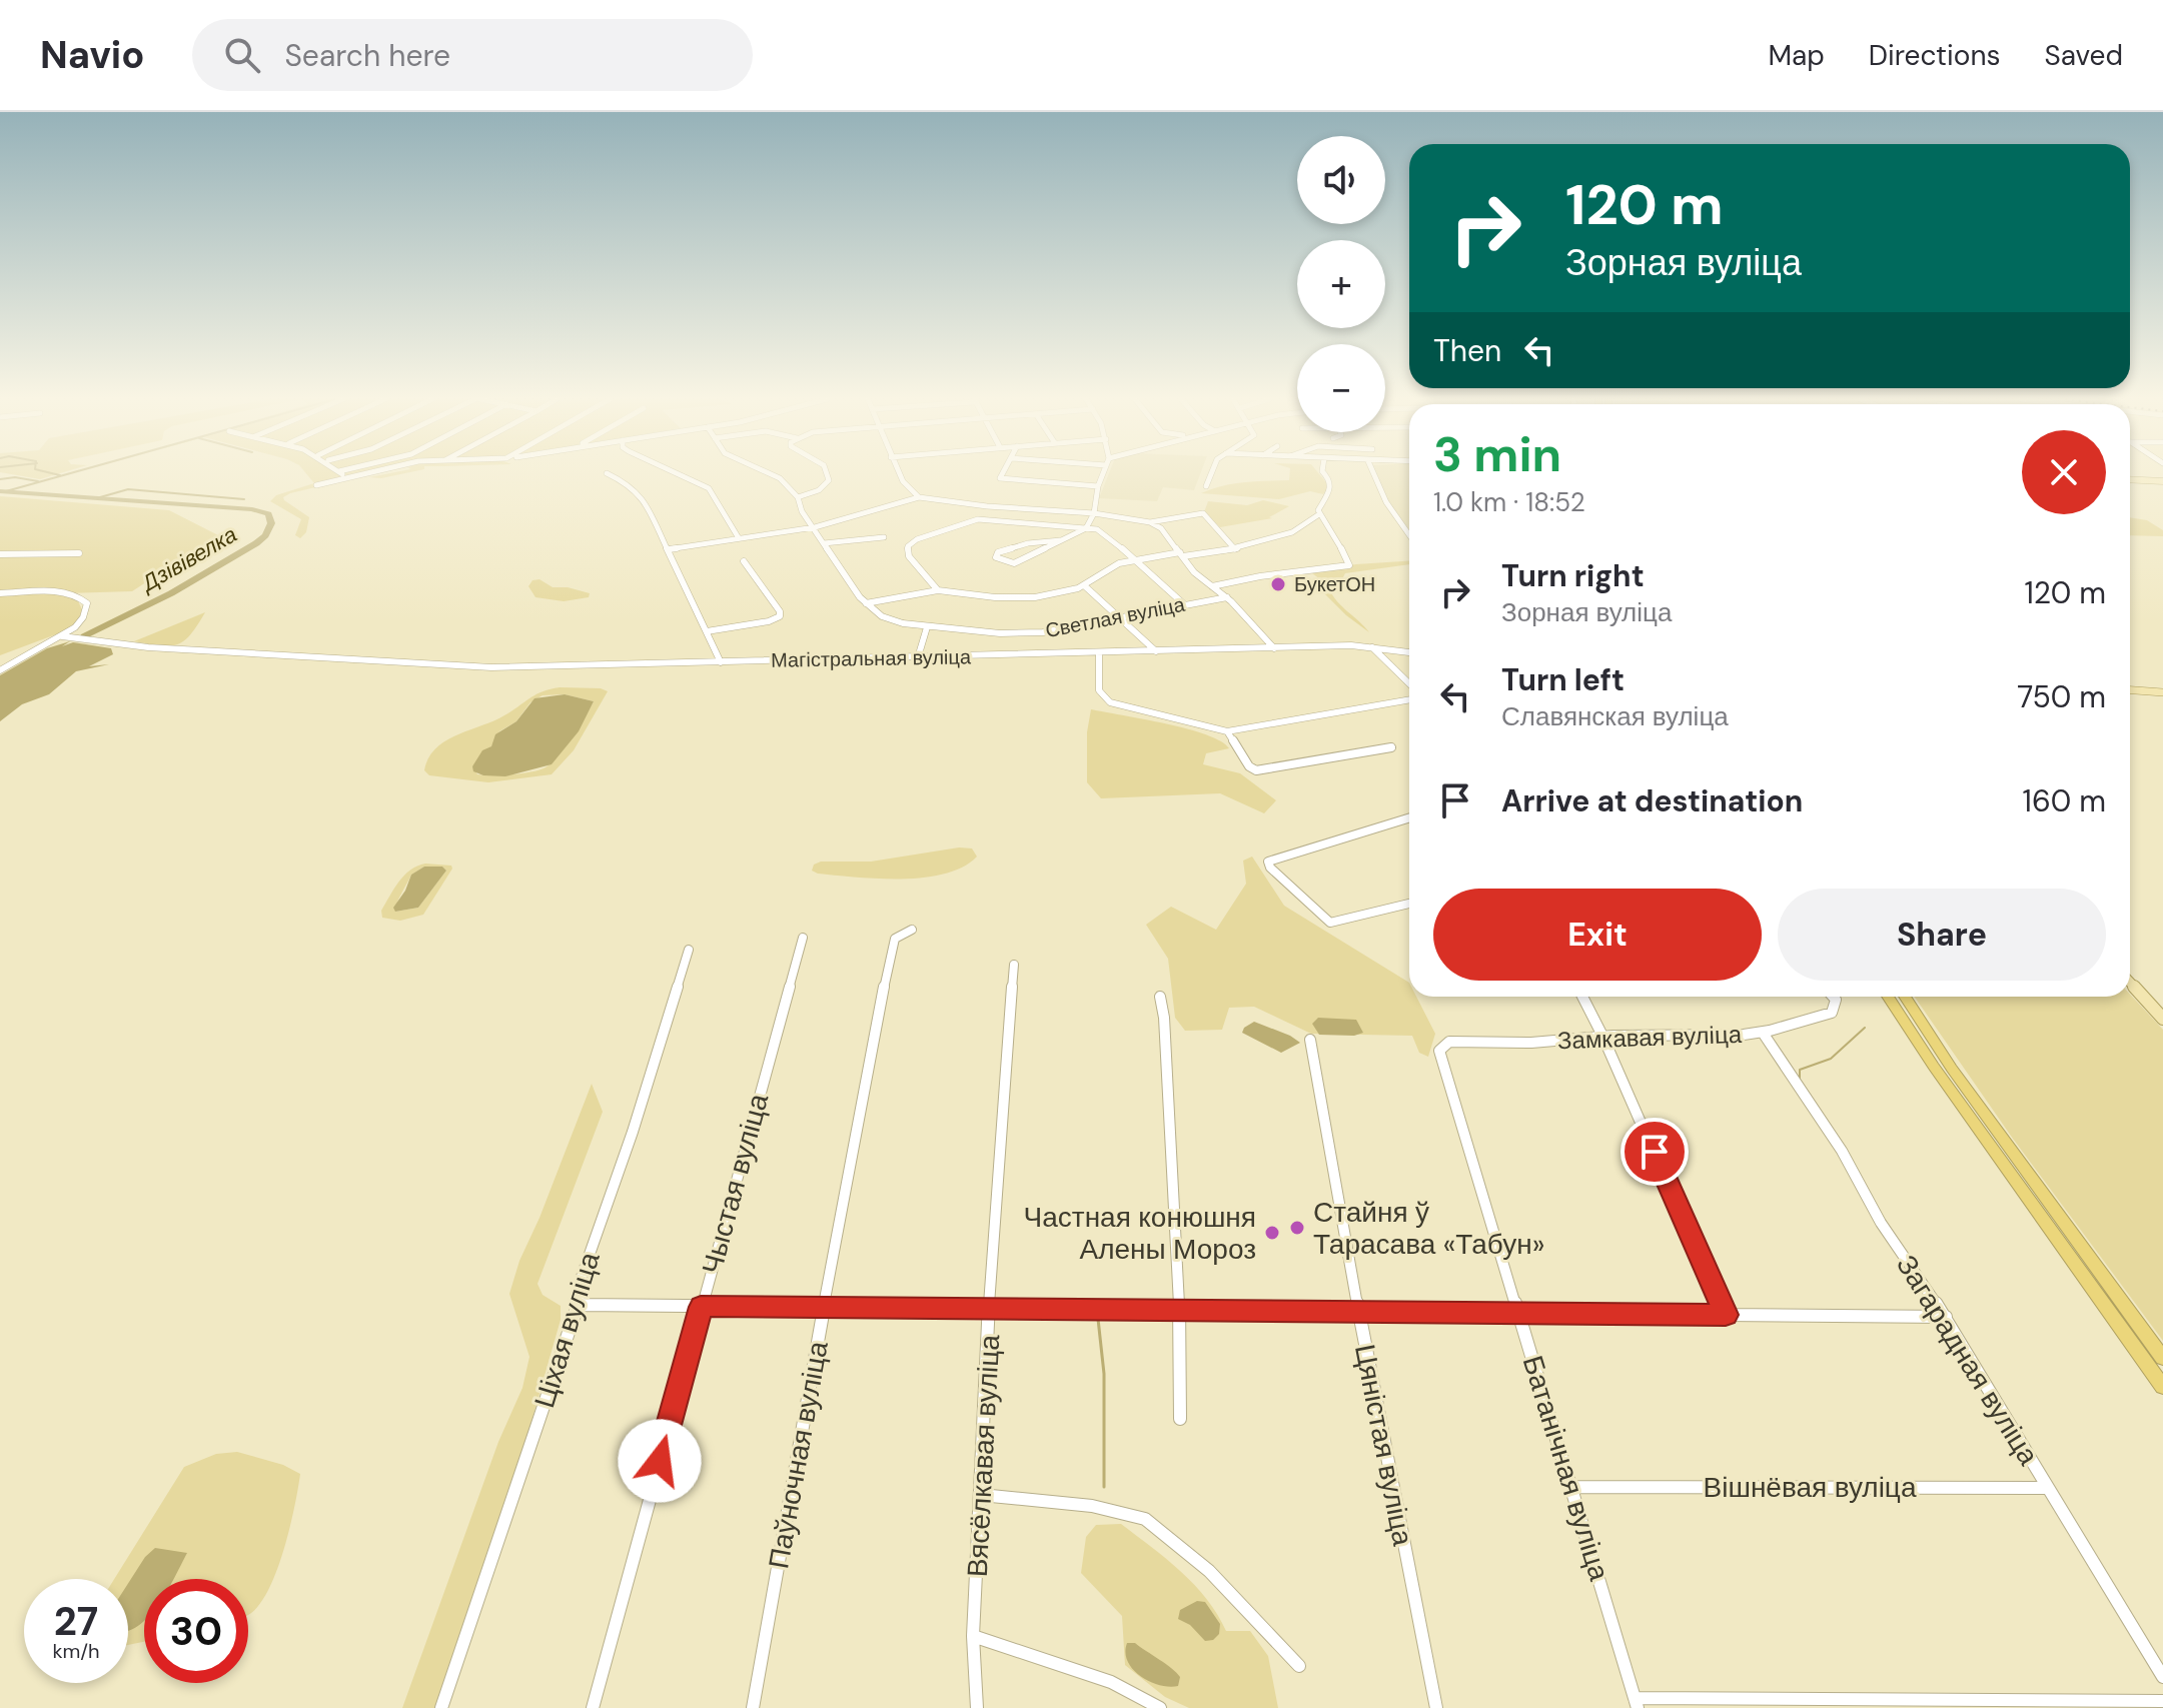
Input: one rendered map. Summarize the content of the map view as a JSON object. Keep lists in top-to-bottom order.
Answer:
{
  "streets": {
    "street": [
      "Светлая вуліца",
      "Магістральная вуліца",
      "Замкавая вуліца",
      "Чыстая вуліца",
      "Ціхая вуліца",
      "Загарадная вуліца",
      "Цяністая вуліца",
      "Паўночная вуліца",
      "Вясёлкавая вуліца",
      "Батанічная вуліца",
      "Вішнёвая вуліца"
    ]
  },
  "crossings": [
    ["Замкавая вуліца", "Загарадная вуліца"],
    ["Замкавая вуліца", "Батанічная вуліца"],
    ["Загарадная вуліца", "Вішнёвая вуліца"],
    ["Батанічная вуліца", "Вішнёвая вуліца"]
  ],
  "water": ["Дзівівелка"],
  "places": ["БукетОН", "Стайня ў Тарасава «Табун»", "Частная конюшня Алены Мороз"],
  "page": {
    "header": "Navio",
    "search": "Search here",
    "nav": ["Map", "Directions", "Saved"],
    "map_buttons": ["+", "−"],
    "turn": ["120 m", "Зорная вуліца"],
    "then": "Then",
    "heading": ["3 min", "1.0 km · 18:52"],
    "list": [
      {
        "name": "Turn right",
        "note": "Зорная вуліца",
        "value": "120 m"
      },
      {
        "name": "Turn left",
        "note": "Славянская вуліца",
        "value": "750 m"
      },
      {
        "name": "Arrive at destination",
        "value": "160 m"
      }
    ],
    "buttons": ["Exit", "Share"],
    "speed": "27 km/h",
    "limit": "30"
  }
}
